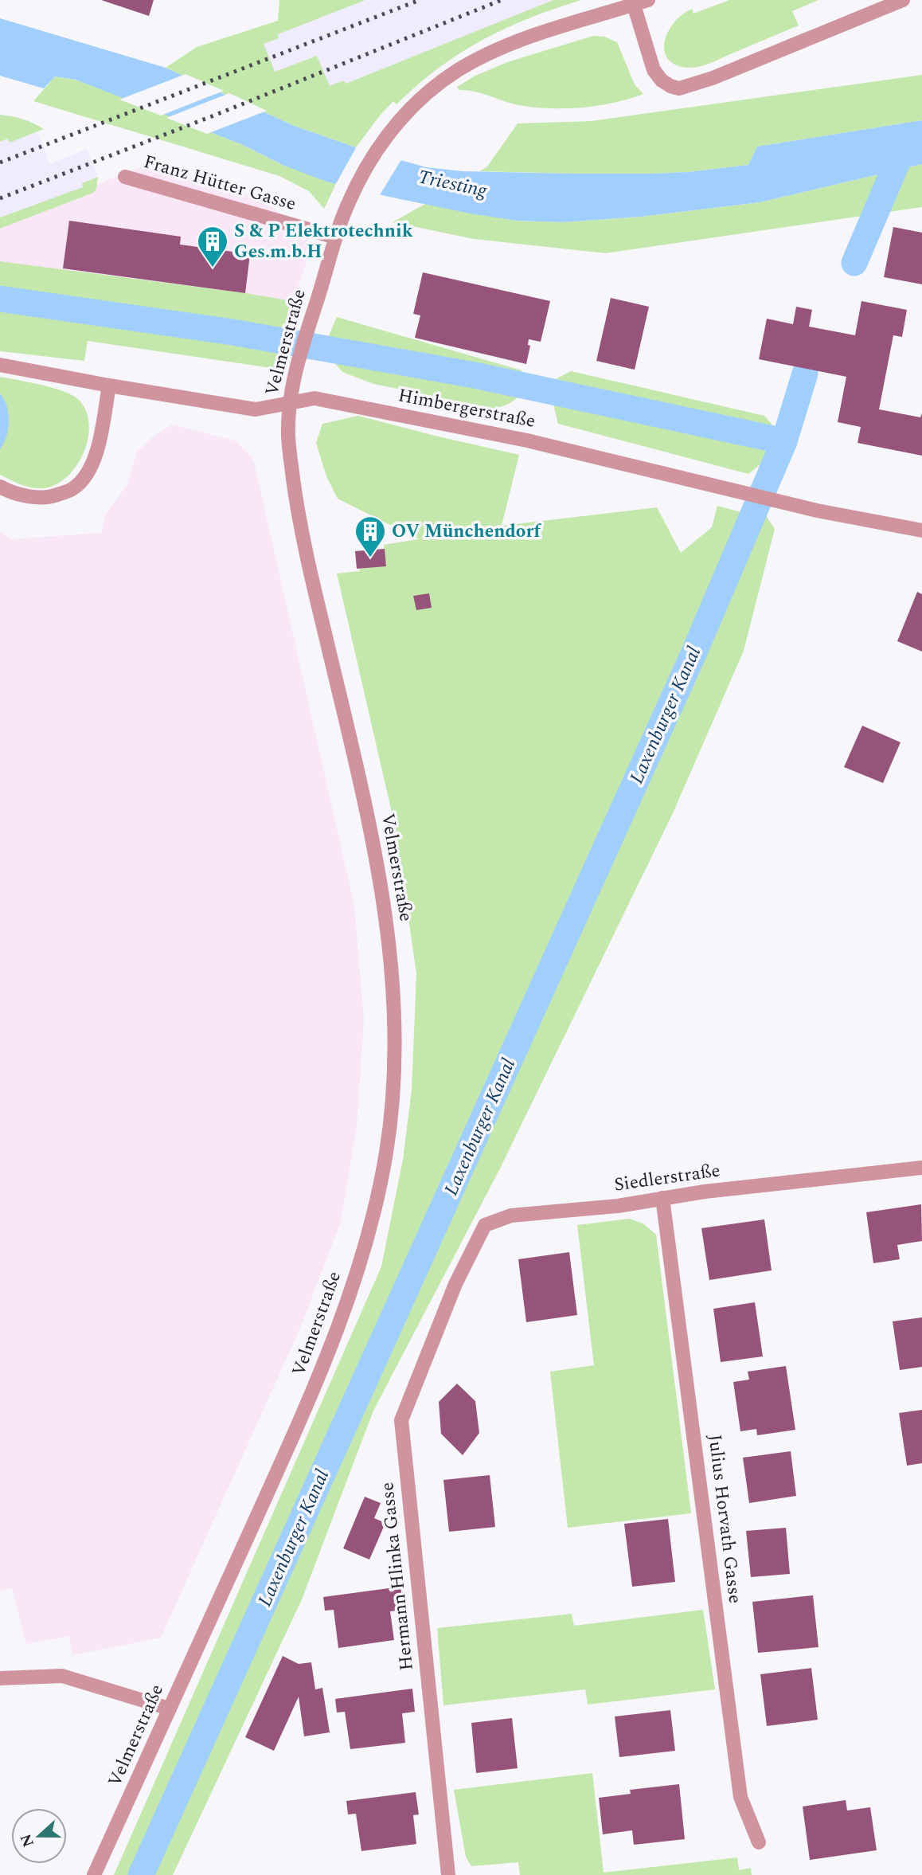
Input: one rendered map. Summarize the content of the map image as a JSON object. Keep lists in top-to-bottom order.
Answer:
{
  "streets": {
    "street": [
      "Franz Hütter Gasse",
      "Velmerstraße",
      "Himbergerstraße",
      "Siedlerstraße",
      "Julius Horvath Gasse",
      "Hermann Hlinka Gasse"
    ]
  },
  "crossings": [
    ["Franz Hütter Gasse", "Velmerstraße"],
    ["Velmerstraße", "Himbergerstraße"],
    ["Siedlerstraße", "Julius Horvath Gasse"],
    ["Siedlerstraße", "Hermann Hlinka Gasse"]
  ],
  "water": ["Triesting", "Laxenburger Kanal"],
  "places": {
    "building": ["S & P Elektrotechnik Ges.m.b.H", "OV Münchendorf"]
  },
  "north": "left"
}
